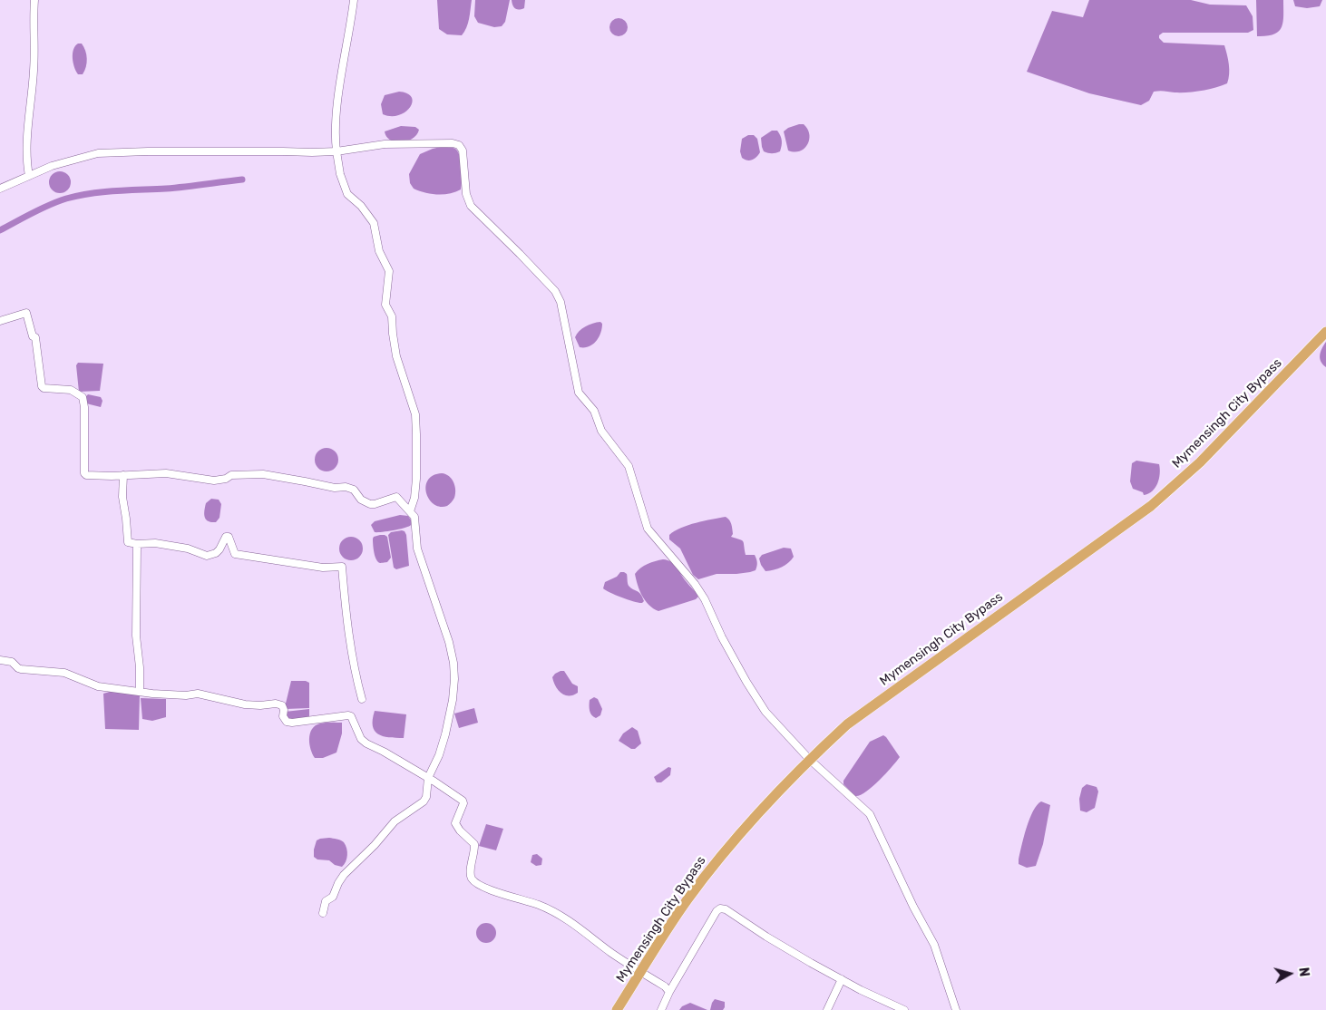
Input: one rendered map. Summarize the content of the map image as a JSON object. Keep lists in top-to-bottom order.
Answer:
{
  "streets": {
    "highway": ["Mymensingh City Bypass"]
  },
  "north": "right"
}
